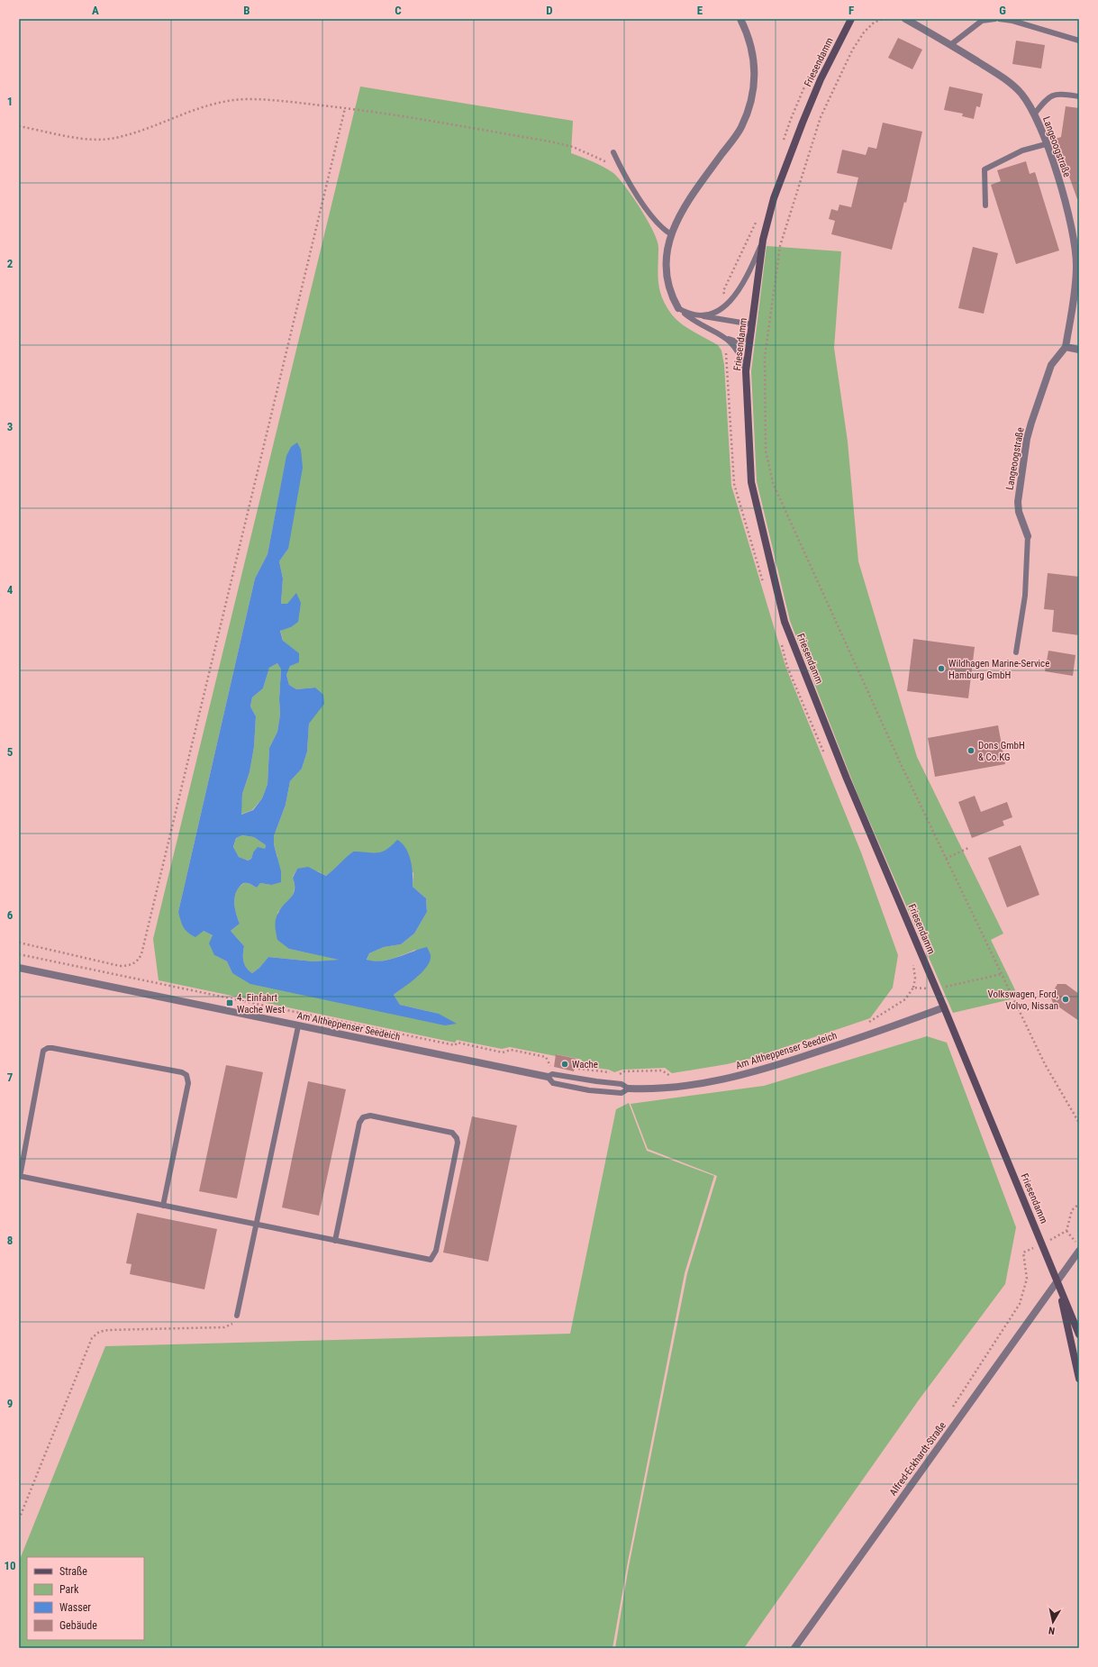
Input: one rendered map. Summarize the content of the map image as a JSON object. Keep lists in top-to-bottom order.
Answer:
{
  "streets": {
    "main road": ["Friesendamm"],
    "street": ["Langeoogstraße", "Am Altheppenser Seedeich", "Alfred-Eckhardt-Straße"]
  },
  "crossings": [
    ["Friesendamm", "Am Altheppenser Seedeich"],
    ["Friesendamm", "Alfred-Eckhardt-Straße"]
  ],
  "places": {
    "other": [
      "Wildhagen Marine-Service Hamburg GmbH",
      "Dons GmbH & Co.KG",
      "Volkswagen, Ford, Volvo, Nissan",
      "Wache"
    ],
    "transit": ["4. Einfahrt Wache West"]
  },
  "legend": [
    "Straße",
    "Park",
    "Wasser",
    "Gebäude"
  ],
  "north": "bottom",
  "grid": {
    "columns": [
      "A",
      "B",
      "C",
      "D",
      "E",
      "F",
      "G"
    ],
    "rows": [
      "1",
      "2",
      "3",
      "4",
      "5",
      "6",
      "7",
      "8",
      "9",
      "10"
    ]
  }
}
